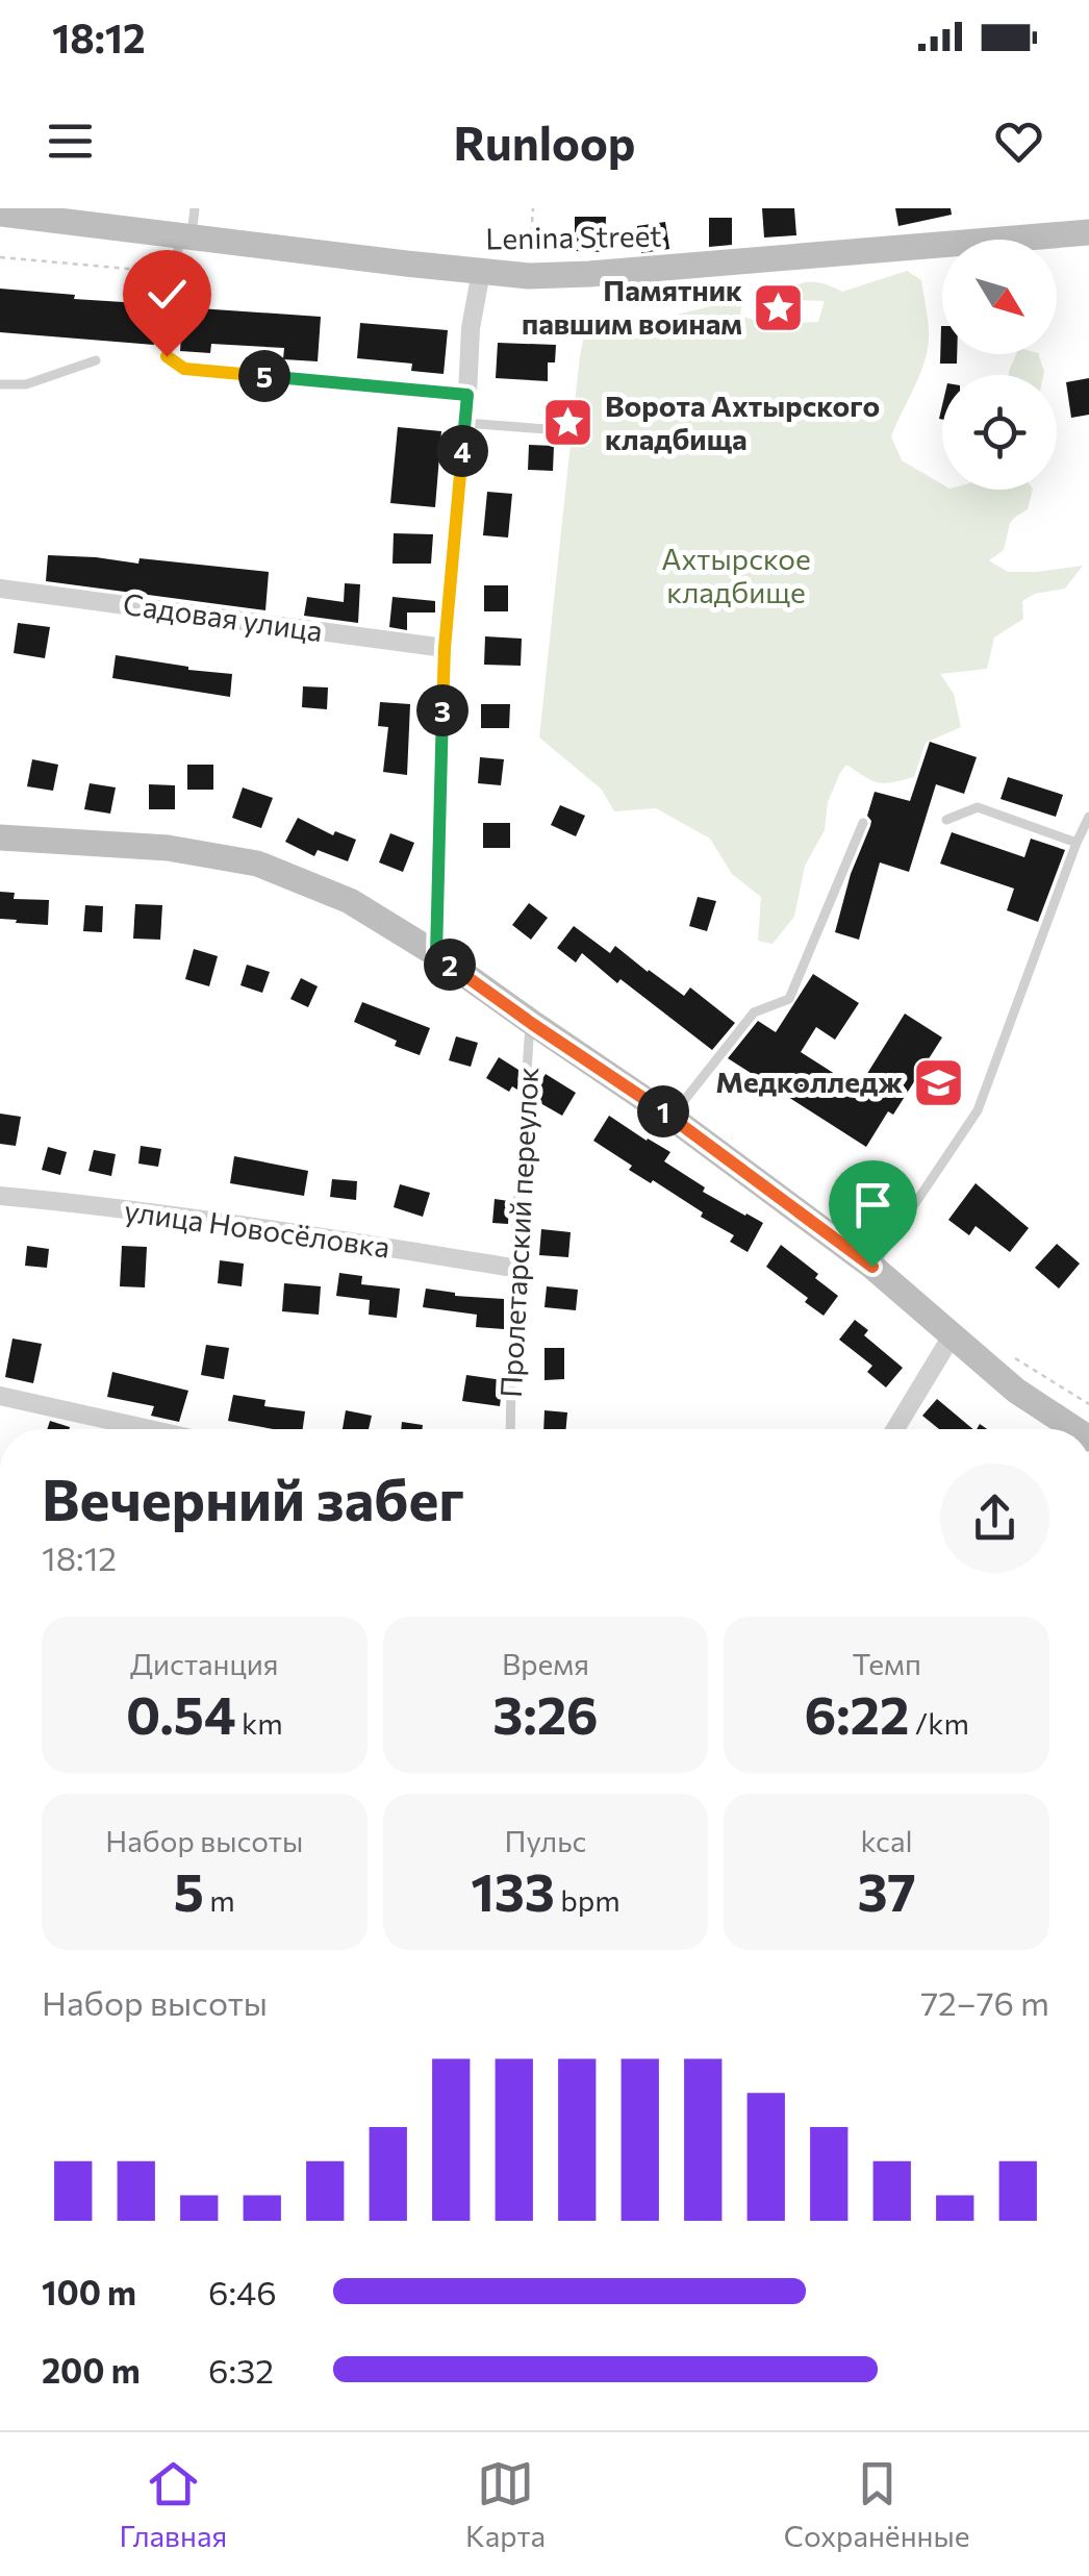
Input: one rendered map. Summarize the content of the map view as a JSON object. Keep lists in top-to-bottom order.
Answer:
{
  "streets": {
    "main road": ["Lenina Street"],
    "street": ["Садовая улица", "улица Новосёловка"],
    "lane": ["Пролетарский переулок"]
  },
  "crossings": [
    ["улица Новосёловка", "Пролетарский переулок"]
  ],
  "parks": ["Ахтырское кладбище"],
  "places": {
    "place": ["Памятник павшим воинам", "Ворота Ахтырского кладбища"],
    "school or university": ["Медколледж"]
  },
  "north": "bottom right",
  "page": {
    "status": "18:12",
    "header": "Runloop",
    "pins": [
      "5",
      "4",
      "3",
      "2",
      "1"
    ],
    "heading": ["Вечерний забег", "18:12"],
    "stats": [
      ["Дистанция", "0.54 km"],
      ["Время", "3:26"],
      ["Темп", "6:22 /km"],
      ["Набор высоты", "5 m"],
      ["Пульс", "133 bpm"],
      ["kcal", "37"]
    ],
    "chart": ["Набор высоты", "72–76 m"],
    "list": [
      {
        "name": "100 m",
        "note": "6:46"
      },
      {
        "name": "200 m",
        "note": "6:32"
      }
    ],
    "tabs": ["Главная", "Карта", "Сохранённые"]
  }
}
